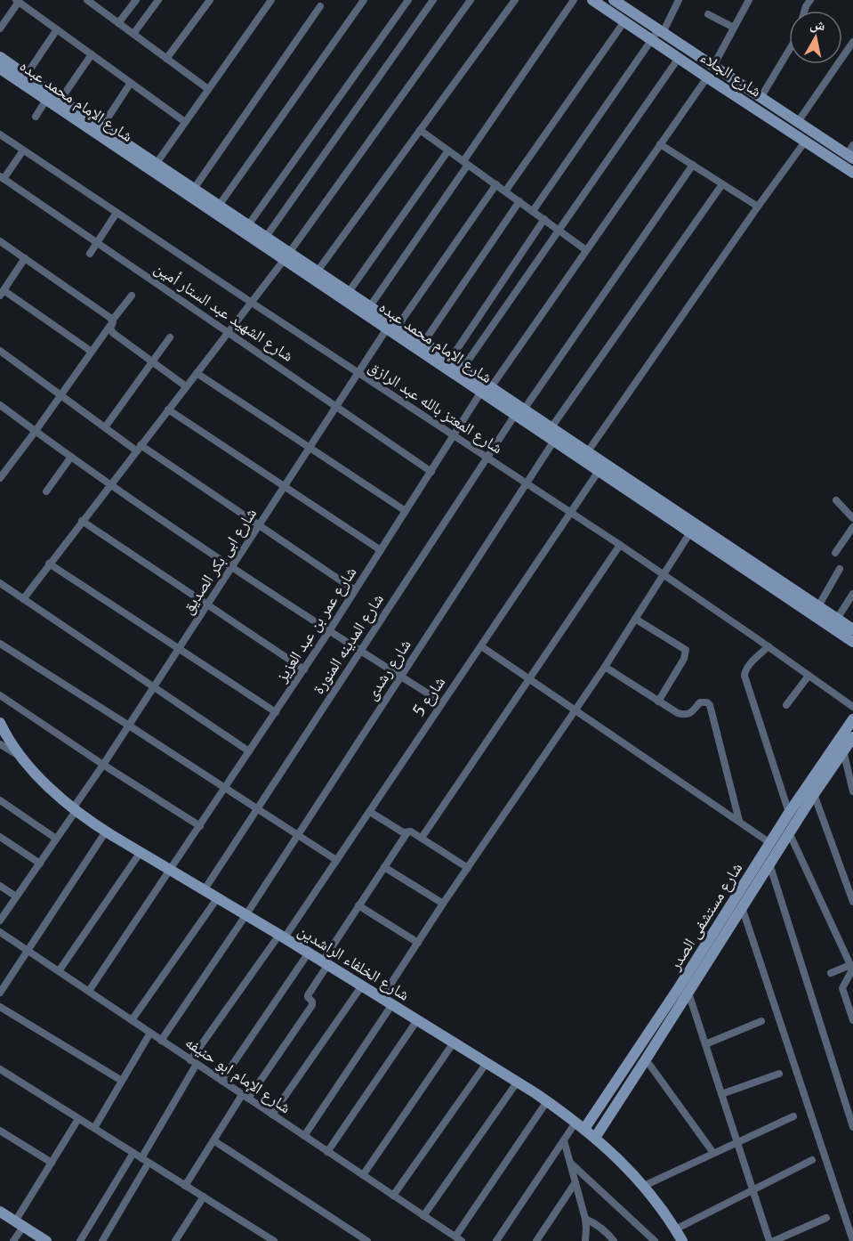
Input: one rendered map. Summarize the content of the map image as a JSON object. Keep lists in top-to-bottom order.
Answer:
{
  "streets": {
    "main road": [
      "شارع الجلاء",
      "شارع الإمام محمد عبده",
      "شارع مستشفى الصدر",
      "شارع الخلفاء الراشدين"
    ],
    "street": [
      "شارع الشهيد عبد الستار أمين",
      "شارع المعتز بالله عبد الرازق",
      "شارع ابى بكر الصديق",
      "شارع عمر بن عبد العزيز",
      "شارع المدينه المنورة",
      "شارع رشدى",
      "شارع 5",
      "شارع الإمام ابو حنيفه"
    ]
  },
  "crossings": [
    ["شارع الجلاء", "شارع عمر بن عبد العزيز"],
    ["شارع الإمام محمد عبده", "شارع ابى بكر الصديق"],
    ["شارع الإمام محمد عبده", "شارع عمر بن عبد العزيز"],
    ["شارع الإمام محمد عبده", "شارع المدينه المنورة"],
    ["شارع الإمام محمد عبده", "شارع رشدى"],
    ["شارع الإمام محمد عبده", "شارع 5"],
    ["شارع الشهيد عبد الستار أمين", "شارع ابى بكر الصديق"],
    ["شارع الشهيد عبد الستار أمين", "شارع عمر بن عبد العزيز"],
    ["شارع المعتز بالله عبد الرازق", "شارع ابى بكر الصديق"],
    ["شارع المعتز بالله عبد الرازق", "شارع عمر بن عبد العزيز"],
    ["شارع المعتز بالله عبد الرازق", "شارع المدينه المنورة"],
    ["شارع المعتز بالله عبد الرازق", "شارع رشدى"],
    ["شارع المعتز بالله عبد الرازق", "شارع 5"],
    ["شارع ابى بكر الصديق", "شارع الخلفاء الراشدين"],
    ["شارع عمر بن عبد العزيز", "شارع الخلفاء الراشدين"],
    ["شارع عمر بن عبد العزيز", "شارع الإمام ابو حنيفه"],
    ["شارع المدينه المنورة", "شارع الخلفاء الراشدين"],
    ["شارع رشدى", "شارع الخلفاء الراشدين"],
    ["شارع رشدى", "شارع الإمام ابو حنيفه"],
    ["شارع 5", "شارع الخلفاء الراشدين"],
    ["شارع 5", "شارع الإمام ابو حنيفه"],
    ["شارع مستشفى الصدر", "شارع الخلفاء الراشدين"]
  ],
  "north": "top"
}
